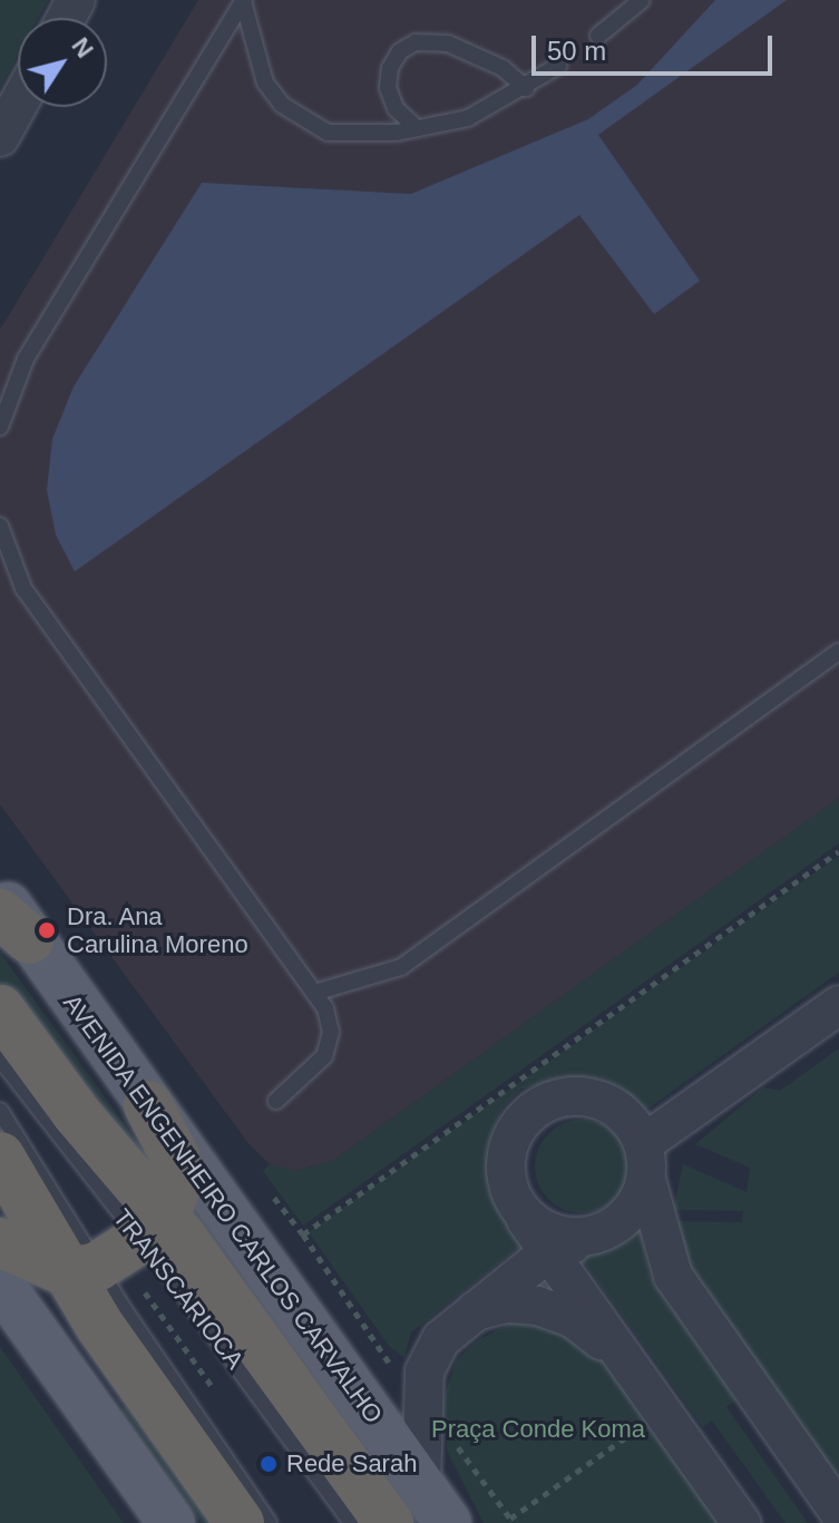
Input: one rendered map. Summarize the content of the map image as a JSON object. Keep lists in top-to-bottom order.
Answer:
{
  "streets": {
    "highway": ["AVENIDA ENGENHEIRO CARLOS CARVALHO"],
    "lane": ["TRANSCARIOCA"]
  },
  "crossings": [
    ["AVENIDA ENGENHEIRO CARLOS CARVALHO", "TRANSCARIOCA"]
  ],
  "parks": ["Praça Conde Koma"],
  "places": ["Dra. Ana Carulina Moreno", "Rede Sarah"],
  "scale_bar": "50 m",
  "north": "top right"
}
